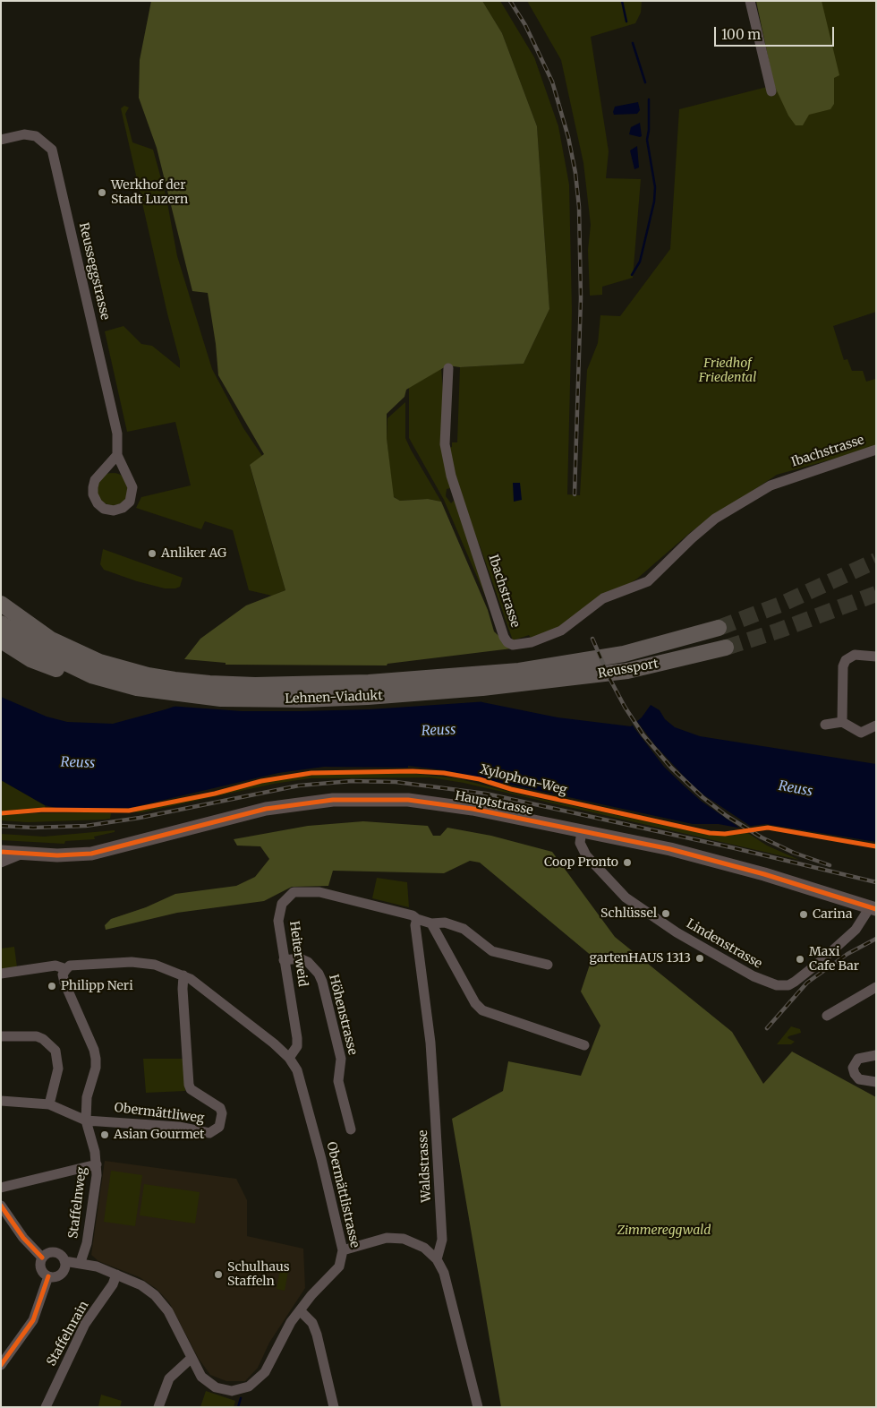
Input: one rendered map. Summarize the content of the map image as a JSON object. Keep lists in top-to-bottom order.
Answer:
{
  "streets": {
    "highway": ["Reussport", "Lehnen-Viadukt"],
    "main road": ["Hauptstrasse"],
    "street": [
      "Reusseggstrasse",
      "Ibachstrasse",
      "Lindenstrasse",
      "Heiterweid",
      "Höhenstrasse",
      "Obermättliweg",
      "Waldstrasse",
      "Obermättlistrasse",
      "Staffelnweg",
      "Staffelnrain"
    ],
    "cycle path": ["Xylophon-Weg"]
  },
  "crossings": [
    ["Reussport", "Lehnen-Viadukt"],
    ["Hauptstrasse", "Lindenstrasse"],
    ["Heiterweid", "Höhenstrasse"],
    ["Heiterweid", "Waldstrasse"],
    ["Heiterweid", "Obermättlistrasse"],
    ["Obermättliweg", "Obermättlistrasse"],
    ["Obermättliweg", "Staffelnweg"],
    ["Obermättlistrasse", "Staffelnweg"],
    ["Obermättlistrasse", "Staffelnrain"]
  ],
  "water": ["Reuss"],
  "parks": ["Friedhof Friedental", "Zimmereggwald"],
  "places": [
    "Werkhof der Stadt Luzern",
    "Anliker AG",
    "Coop Pronto",
    "Schlüssel",
    "Carina",
    "gartenHAUS 1313",
    "Maxi Cafe Bar",
    "Philipp Neri",
    "Asian Gourmet",
    "Schulhaus Staffeln"
  ],
  "scale_bar": "100 m"
}
